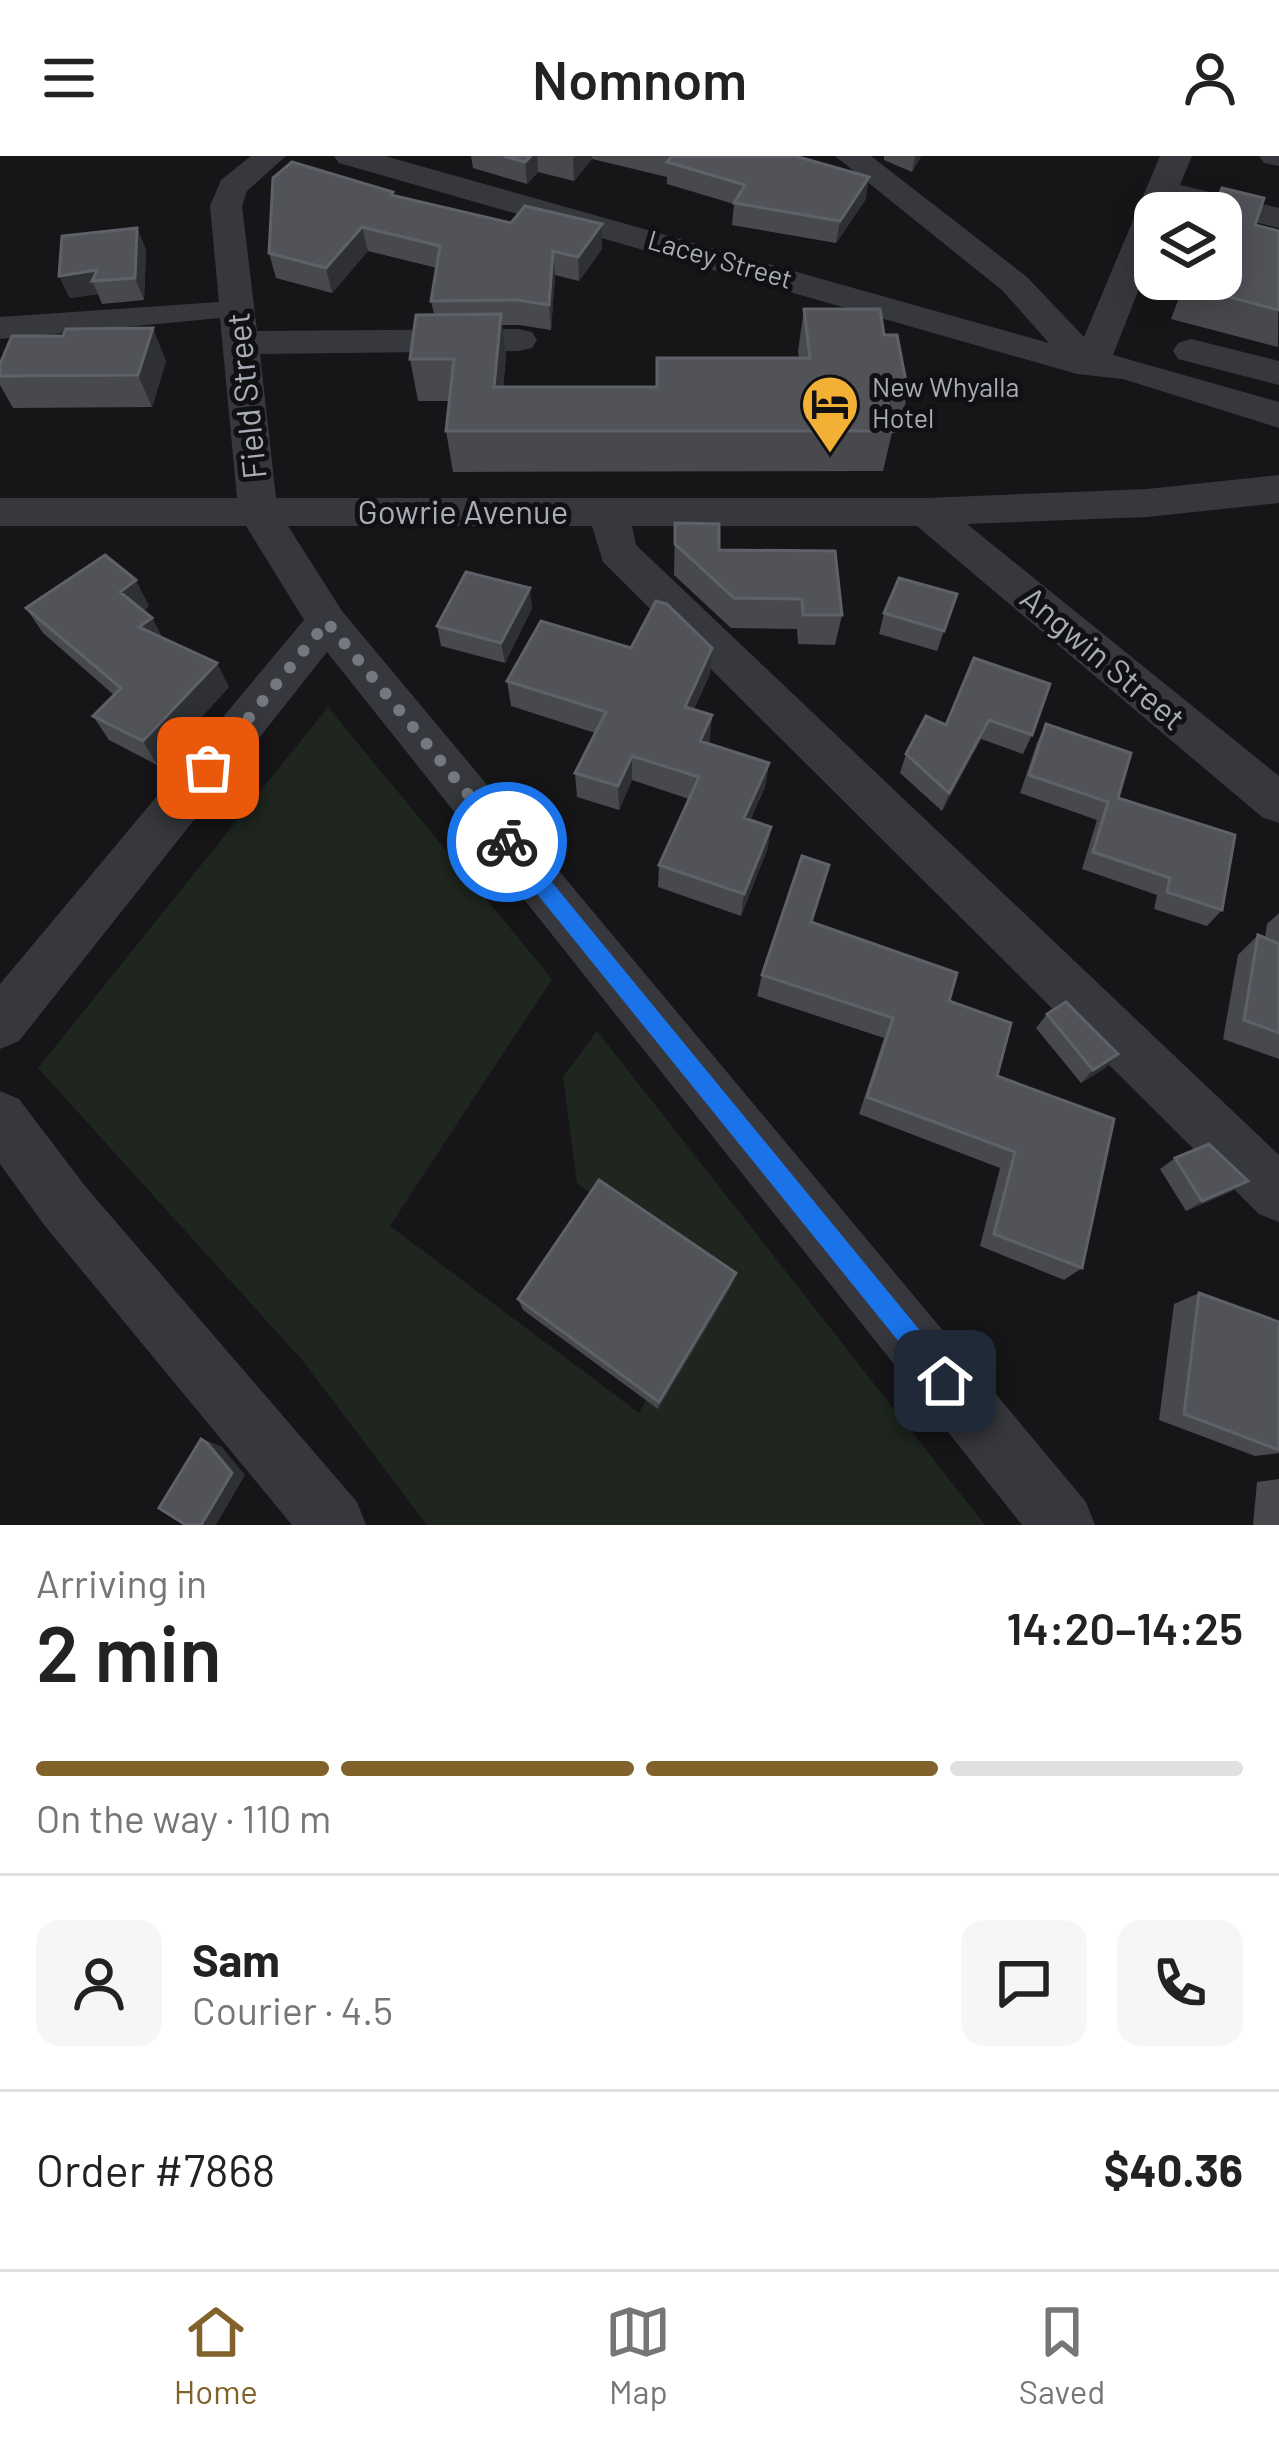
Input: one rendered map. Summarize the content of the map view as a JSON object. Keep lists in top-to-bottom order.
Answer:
{
  "streets": {
    "street": [
      "Lacey Street",
      "Field Street",
      "Gowrie Avenue",
      "Angwin Street"
    ]
  },
  "crossings": [
    ["Field Street", "Gowrie Avenue"],
    ["Gowrie Avenue", "Angwin Street"]
  ],
  "places": {
    "hotel": ["New Whyalla Hotel"]
  },
  "page": {
    "header": "Nomnom",
    "heading": ["2 min", "Arriving in", "14:20–14:25"],
    "panel": [
      "Sam",
      "Courier · 4.5",
      "Order #7868",
      "$40.36"
    ],
    "bar": "On the way · 110 m",
    "tabs": ["Home", "Map", "Saved"]
  }
}
